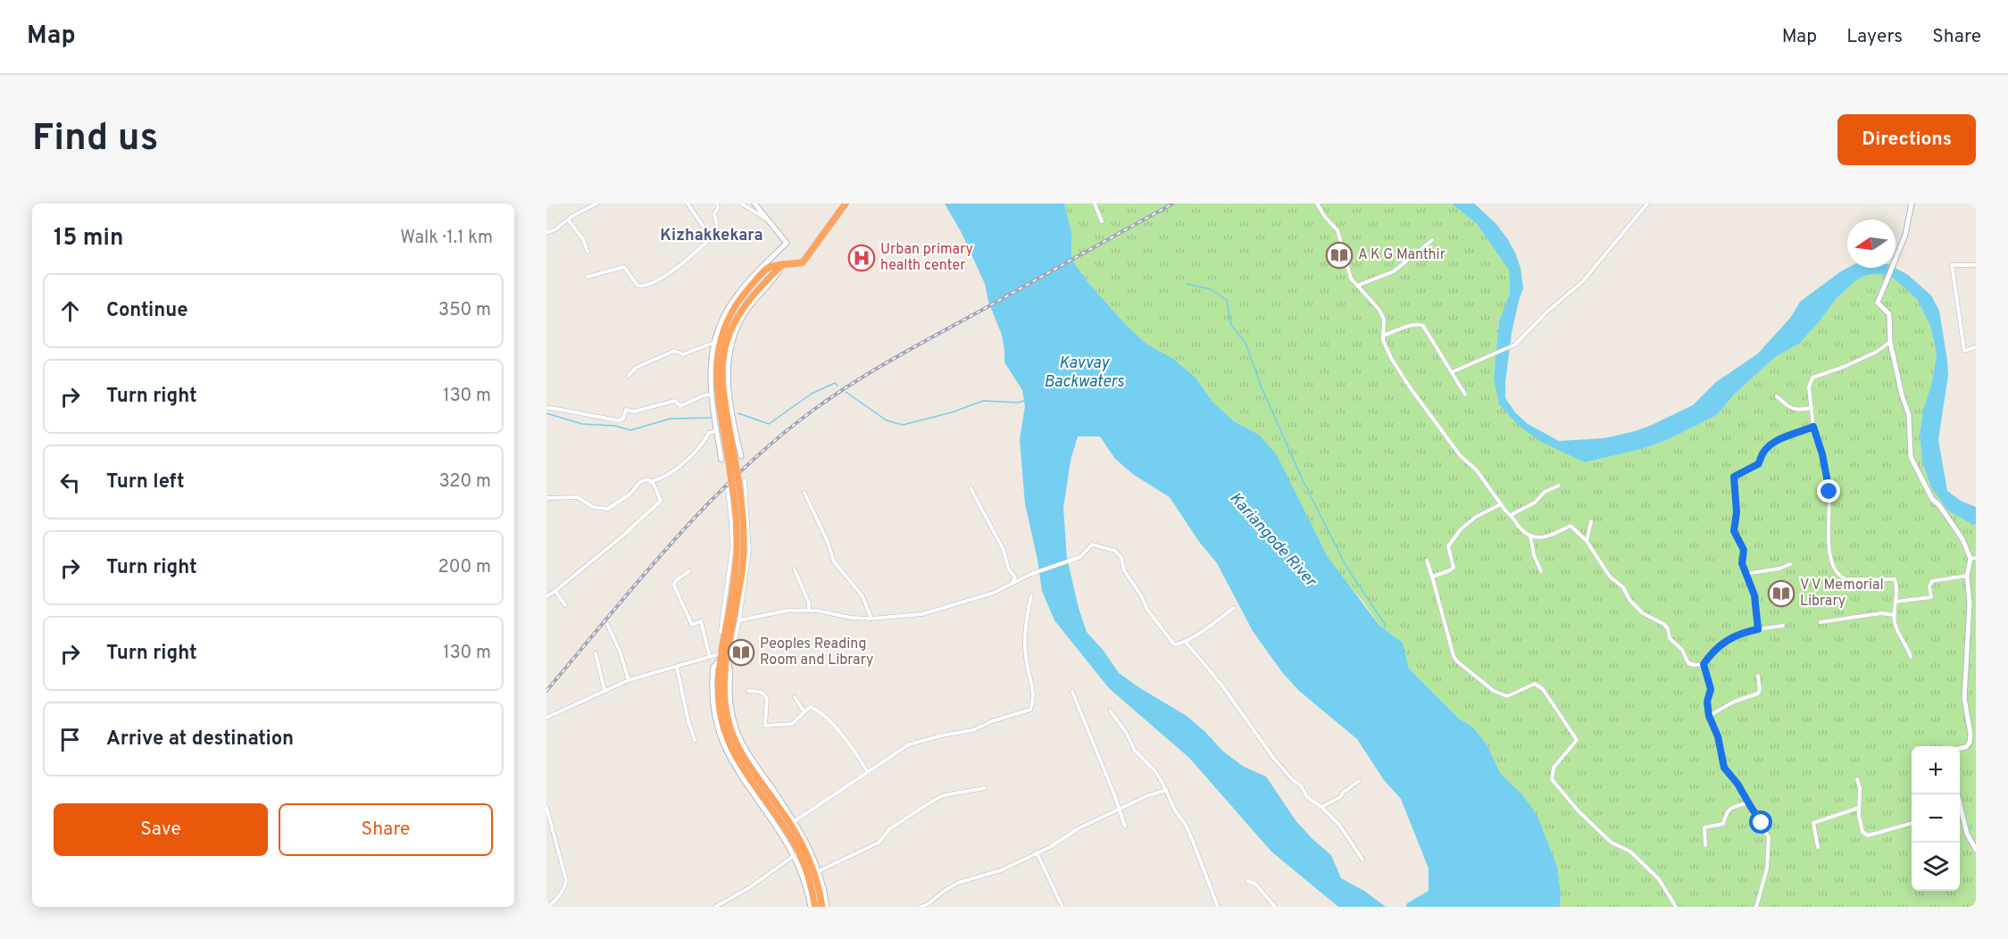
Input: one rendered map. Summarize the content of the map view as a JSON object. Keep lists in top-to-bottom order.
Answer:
{
  "districts": ["Kizhakkekara"],
  "water": ["Kavvay Backwaters", "Kariangode River"],
  "places": {
    "library": ["A K G Manthir", "V V Memorial Library", "Peoples Reading Room and Library"],
    "hospital": ["Urban primary health center"]
  },
  "north": "left",
  "page": {
    "header": "Map",
    "nav": ["Map", "Layers", "Share"],
    "buttons": [
      "Directions",
      ["Save", "Share"]
    ],
    "title": "Find us",
    "heading": ["15 min", "Walk · 1.1 km"],
    "list": [
      ["Continue", "350 m"],
      ["Turn right", "130 m"],
      ["Turn left", "320 m"],
      ["Turn right", "200 m"],
      ["Turn right", "130 m"],
      "Arrive at destination"
    ],
    "map_buttons": ["+", "−"]
  }
}
